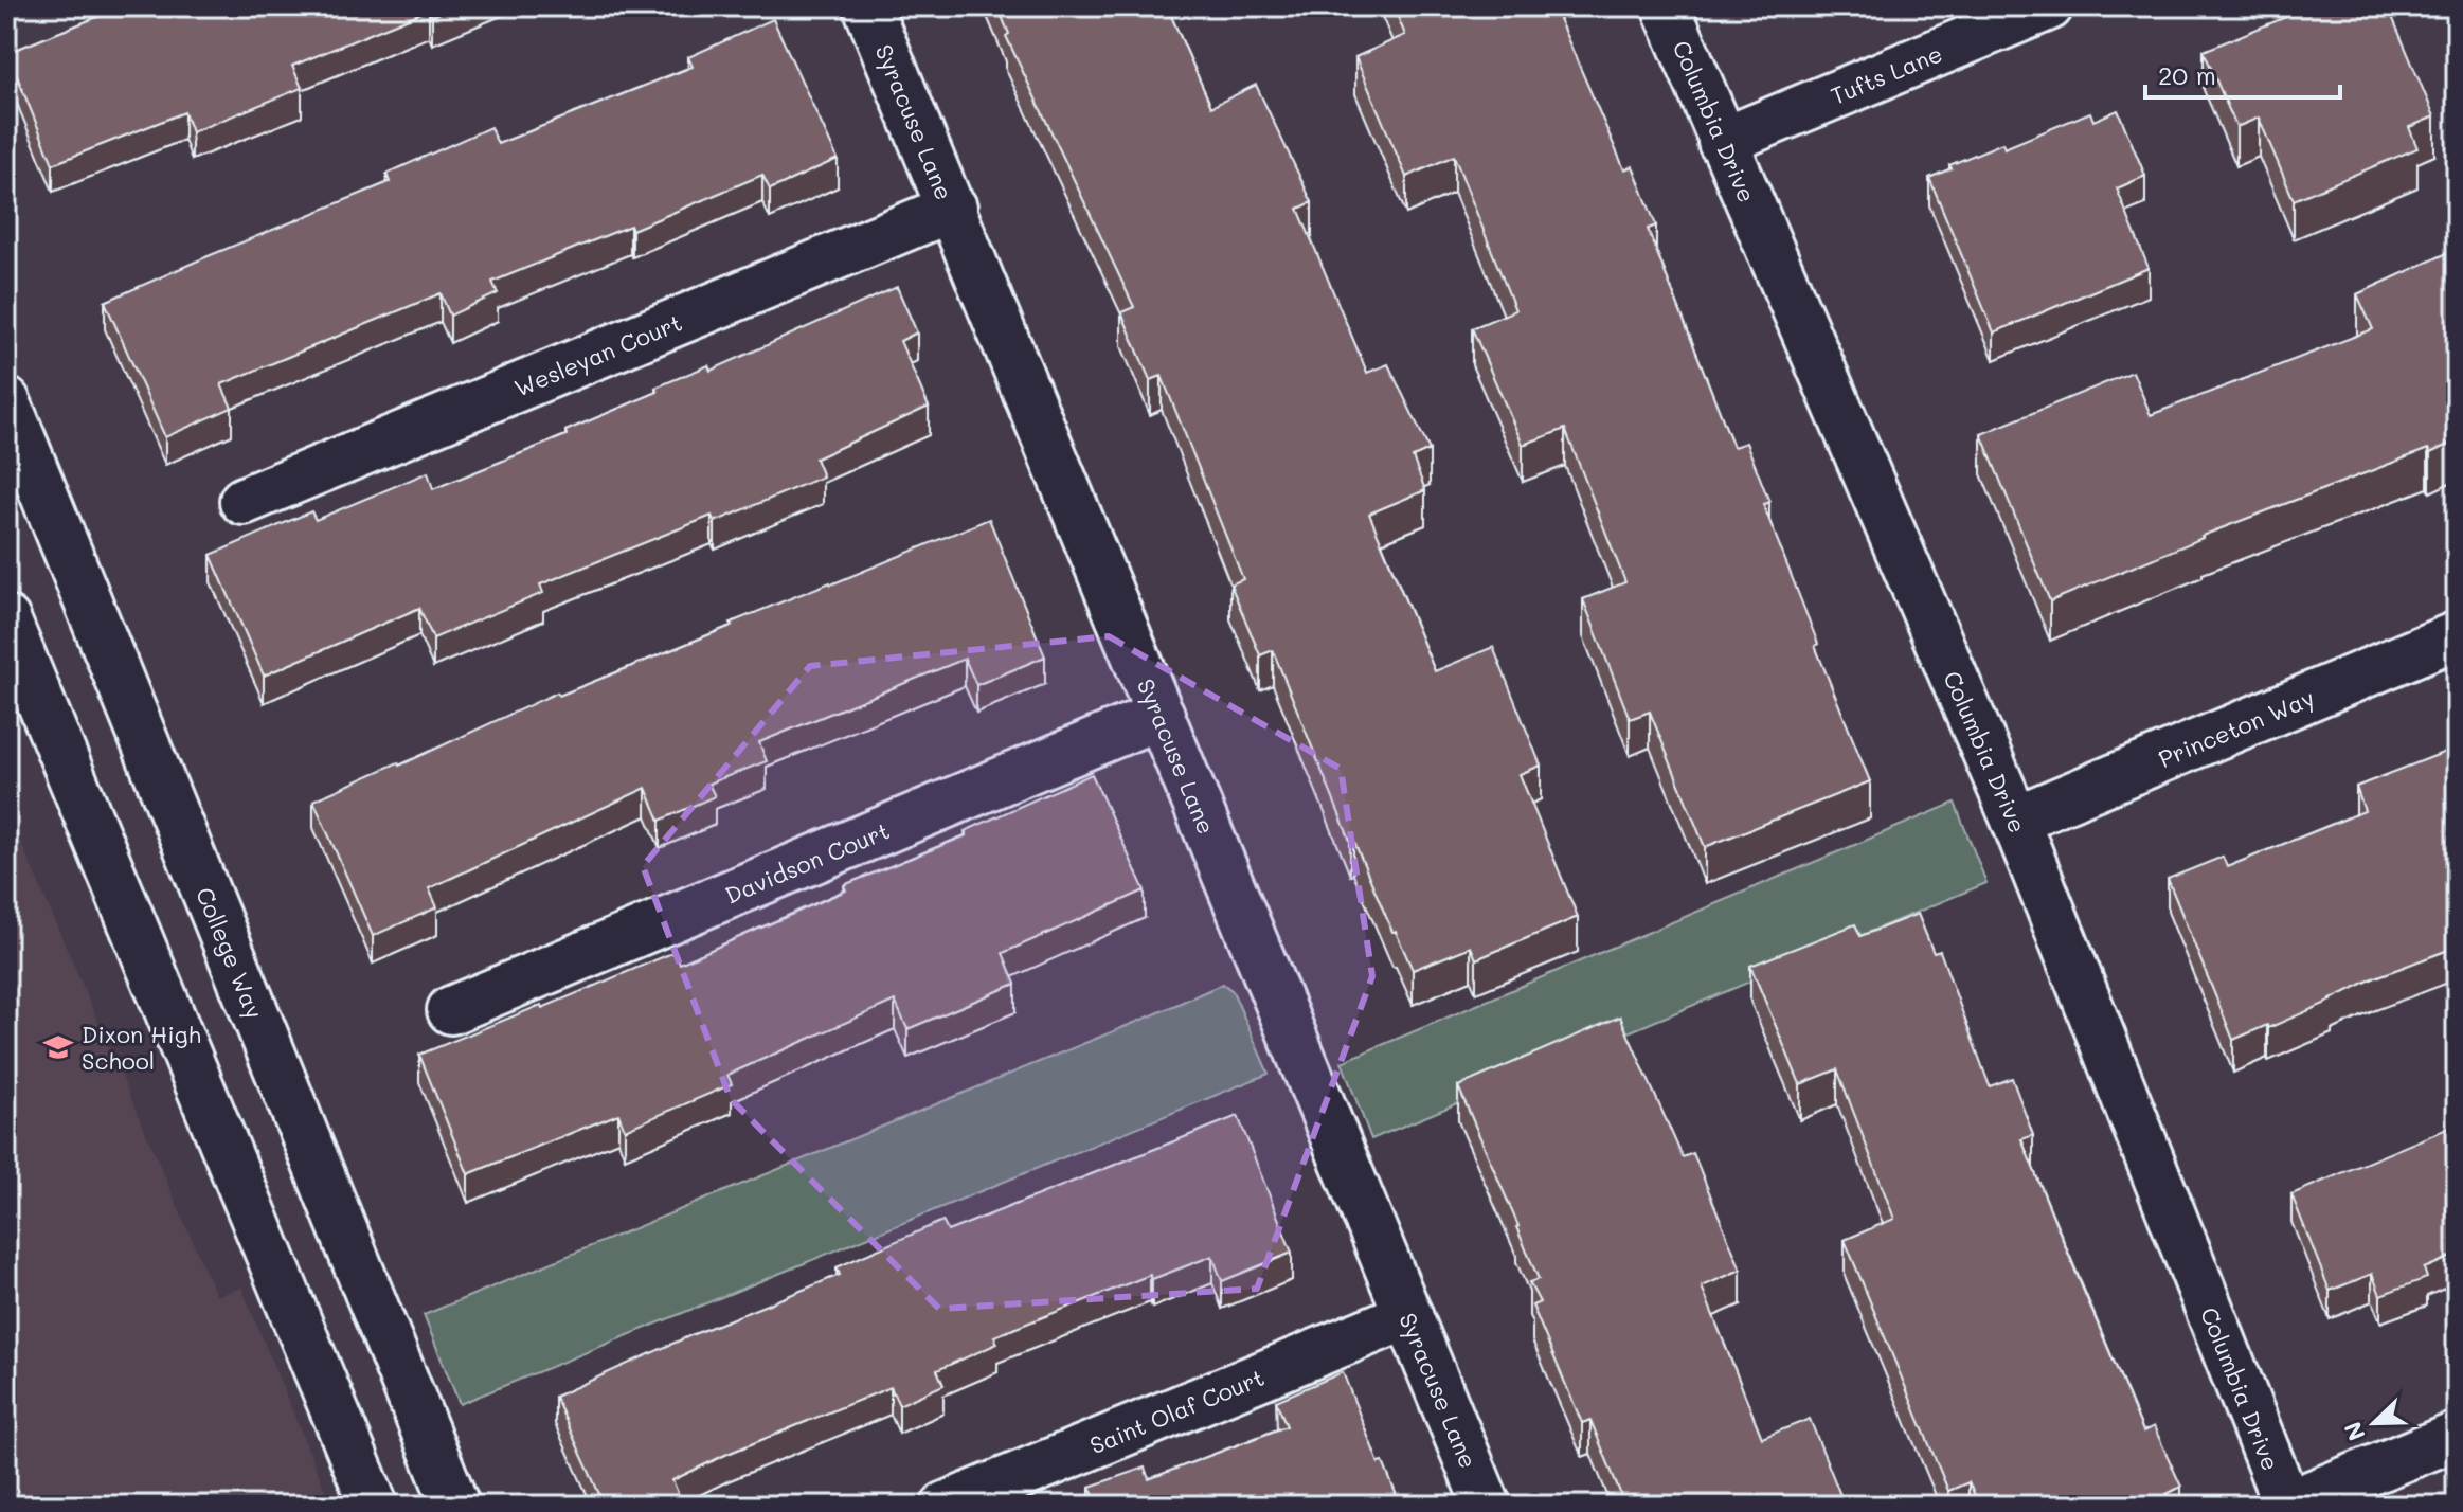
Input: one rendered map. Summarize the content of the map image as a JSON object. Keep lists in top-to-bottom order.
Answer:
{
  "streets": {
    "street": [
      "Tufts Lane",
      "Syracuse Lane",
      "Columbia Drive",
      "Wesleyan Court",
      "Princeton Way",
      "Davidson Court",
      "College Way",
      "Saint Olaf Court"
    ]
  },
  "crossings": [
    ["Tufts Lane", "Columbia Drive"],
    ["Syracuse Lane", "Wesleyan Court"],
    ["Syracuse Lane", "Davidson Court"],
    ["Syracuse Lane", "Saint Olaf Court"],
    ["Columbia Drive", "Princeton Way"]
  ],
  "places": {
    "school or university": ["Dixon High School"]
  },
  "scale_bar": "20 m",
  "north": "bottom left"
}
